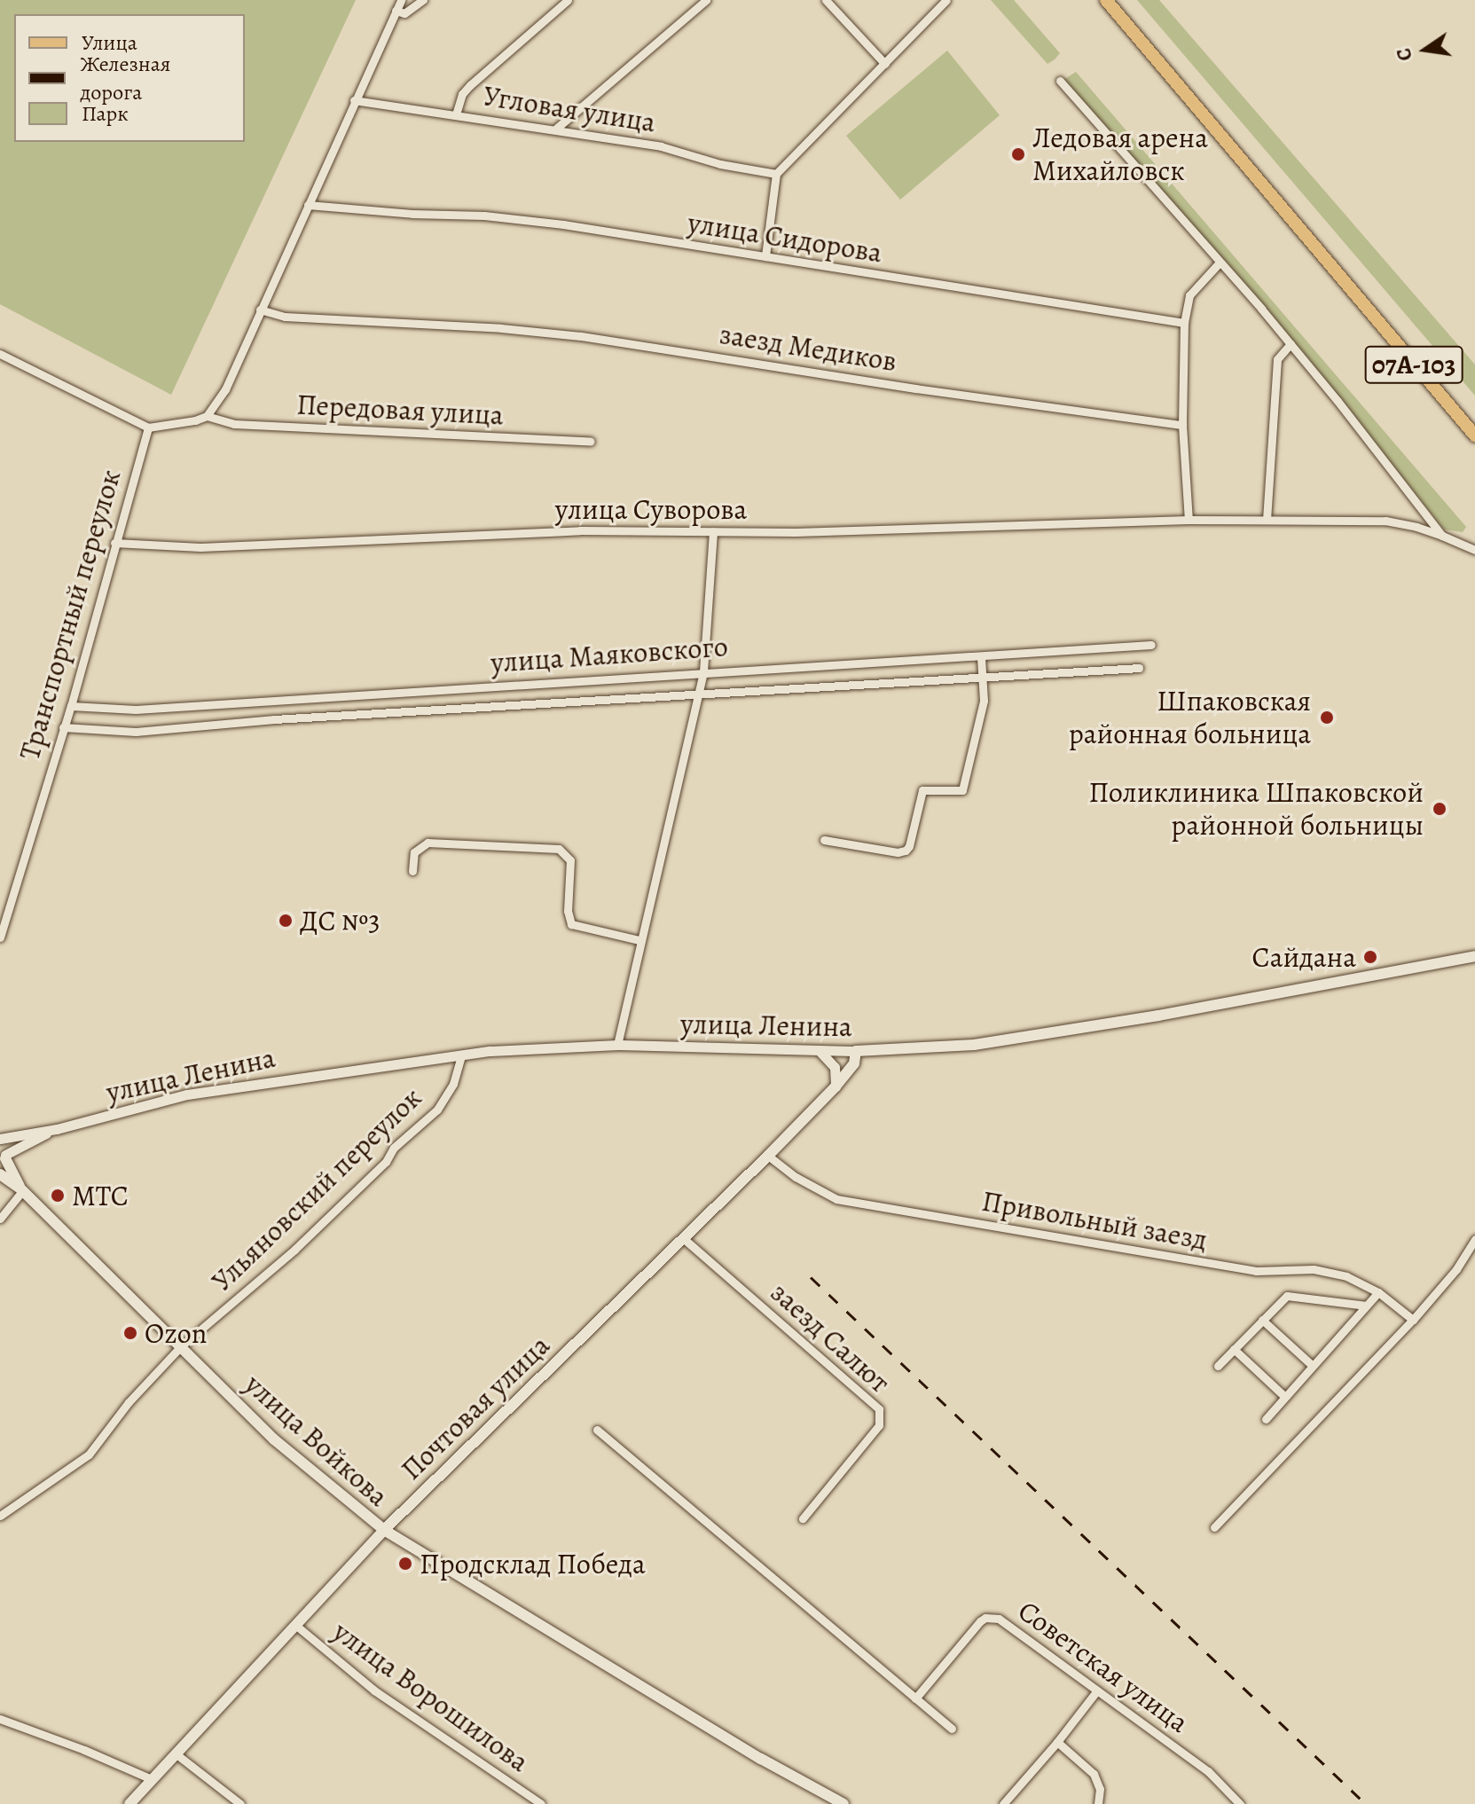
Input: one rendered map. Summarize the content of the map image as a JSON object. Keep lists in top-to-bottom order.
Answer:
{
  "streets": {
    "main road": [
      "07А-103",
      "улица Ленина",
      "Почтовая улица",
      "улица Войкова"
    ],
    "street": [
      "Угловая улица",
      "улица Сидорова",
      "заезд Медиков",
      "Передовая улица",
      "улица Суворова",
      "Транспортный переулок",
      "улица Маяковского",
      "Ульяновский переулок",
      "Привольный заезд",
      "заезд Салют",
      "Советская улица",
      "улица Ворошилова"
    ]
  },
  "crossings": [
    ["улица Суворова", "Транспортный переулок"],
    ["Транспортный переулок", "улица Маяковского"],
    ["улица Ленина", "Ульяновский переулок"],
    ["улица Ленина", "Почтовая улица"],
    ["улица Ленина", "улица Войкова"],
    ["Ульяновский переулок", "улица Войкова"],
    ["Привольный заезд", "Почтовая улица"],
    ["заезд Салют", "Почтовая улица"],
    ["Почтовая улица", "улица Войкова"],
    ["Почтовая улица", "улица Ворошилова"]
  ],
  "places": [
    "Ледовая арена Михайловск",
    "Шпаковская районная больница",
    "Поликлиника Шпаковской районной больницы",
    "ДС №3",
    "Сайдана",
    "МТС",
    "Ozon",
    "Продсклад Победа"
  ],
  "legend": ["Улица", "Железная дорога", "Парк"],
  "north": "left"
}
